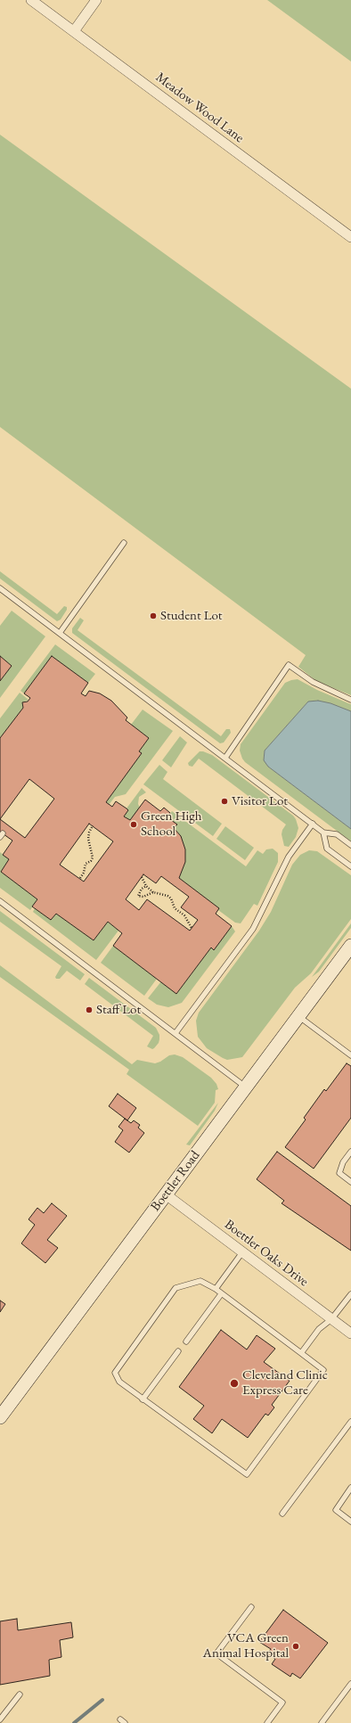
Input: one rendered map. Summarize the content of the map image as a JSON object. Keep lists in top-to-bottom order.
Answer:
{
  "streets": {
    "street": ["Meadow Wood Lane", "Boettler Road", "Boettler Oaks Drive"]
  },
  "crossings": [
    ["Boettler Road", "Boettler Oaks Drive"]
  ],
  "places": [
    "Student Lot",
    "Visitor Lot",
    "Green High School",
    "Staff Lot",
    "Cleveland Clinic Express Care",
    "VCA Green Animal Hospital"
  ]
}
